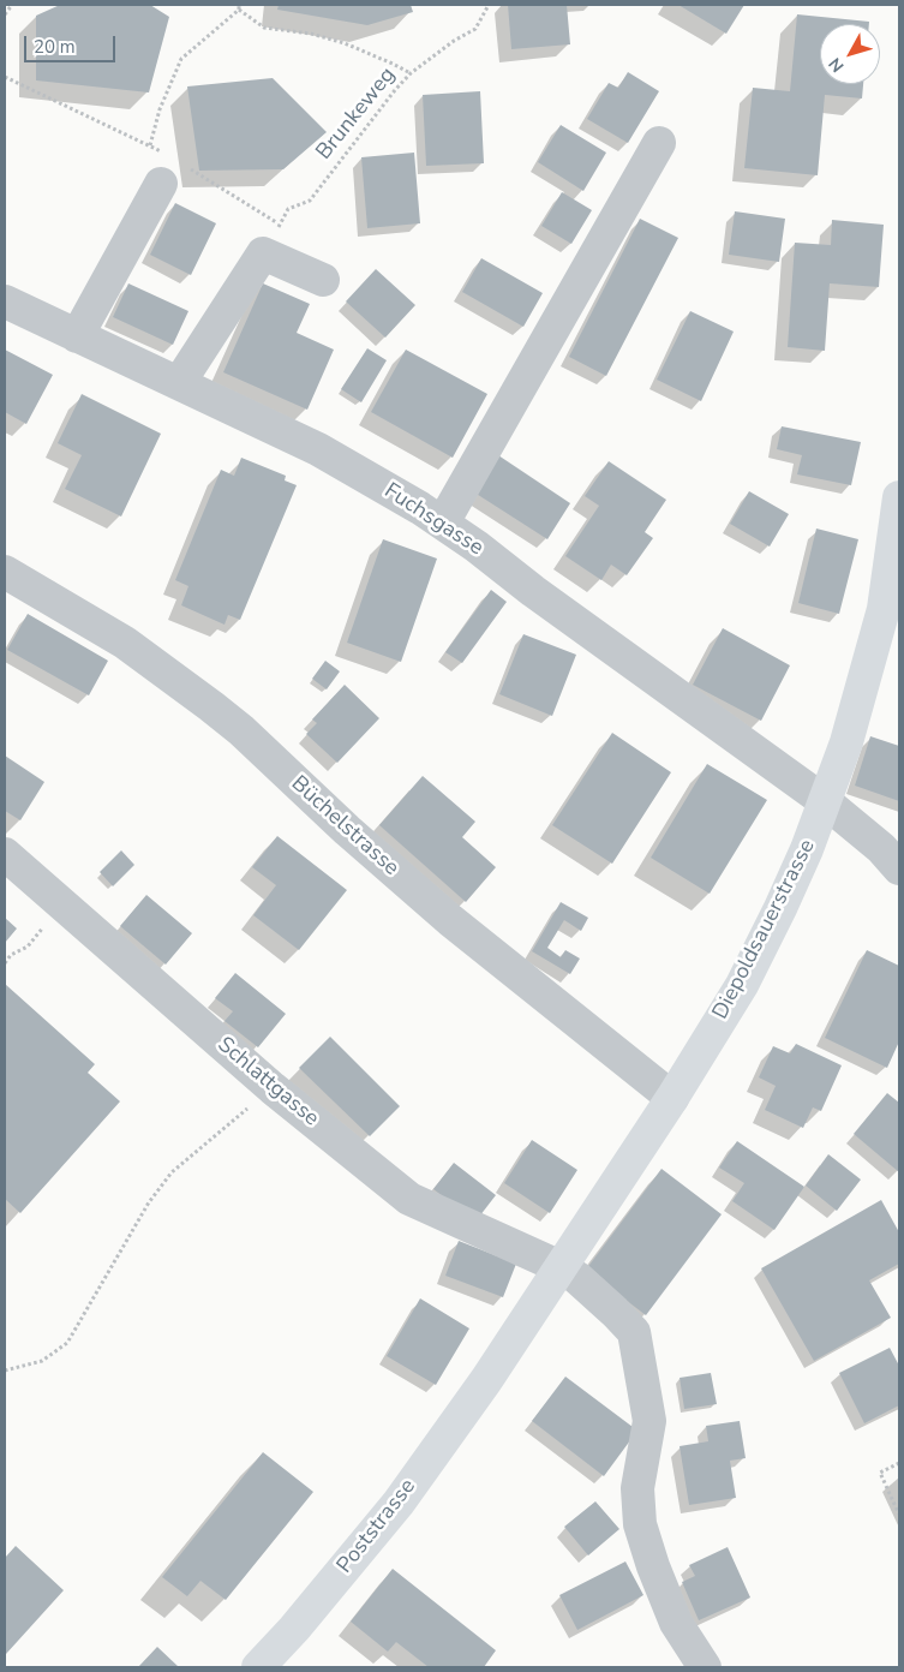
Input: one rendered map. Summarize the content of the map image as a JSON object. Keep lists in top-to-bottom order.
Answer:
{
  "streets": {
    "main road": ["Diepoldsauerstrasse", "Poststrasse"],
    "street": ["Fuchsgasse", "Büchelstrasse", "Schlattgasse"],
    "path": ["Brunkeweg"]
  },
  "crossings": [
    ["Fuchsgasse", "Diepoldsauerstrasse"],
    ["Büchelstrasse", "Diepoldsauerstrasse"],
    ["Diepoldsauerstrasse", "Schlattgasse"],
    ["Diepoldsauerstrasse", "Poststrasse"]
  ],
  "scale_bar": "20 m",
  "north": "bottom left"
}
